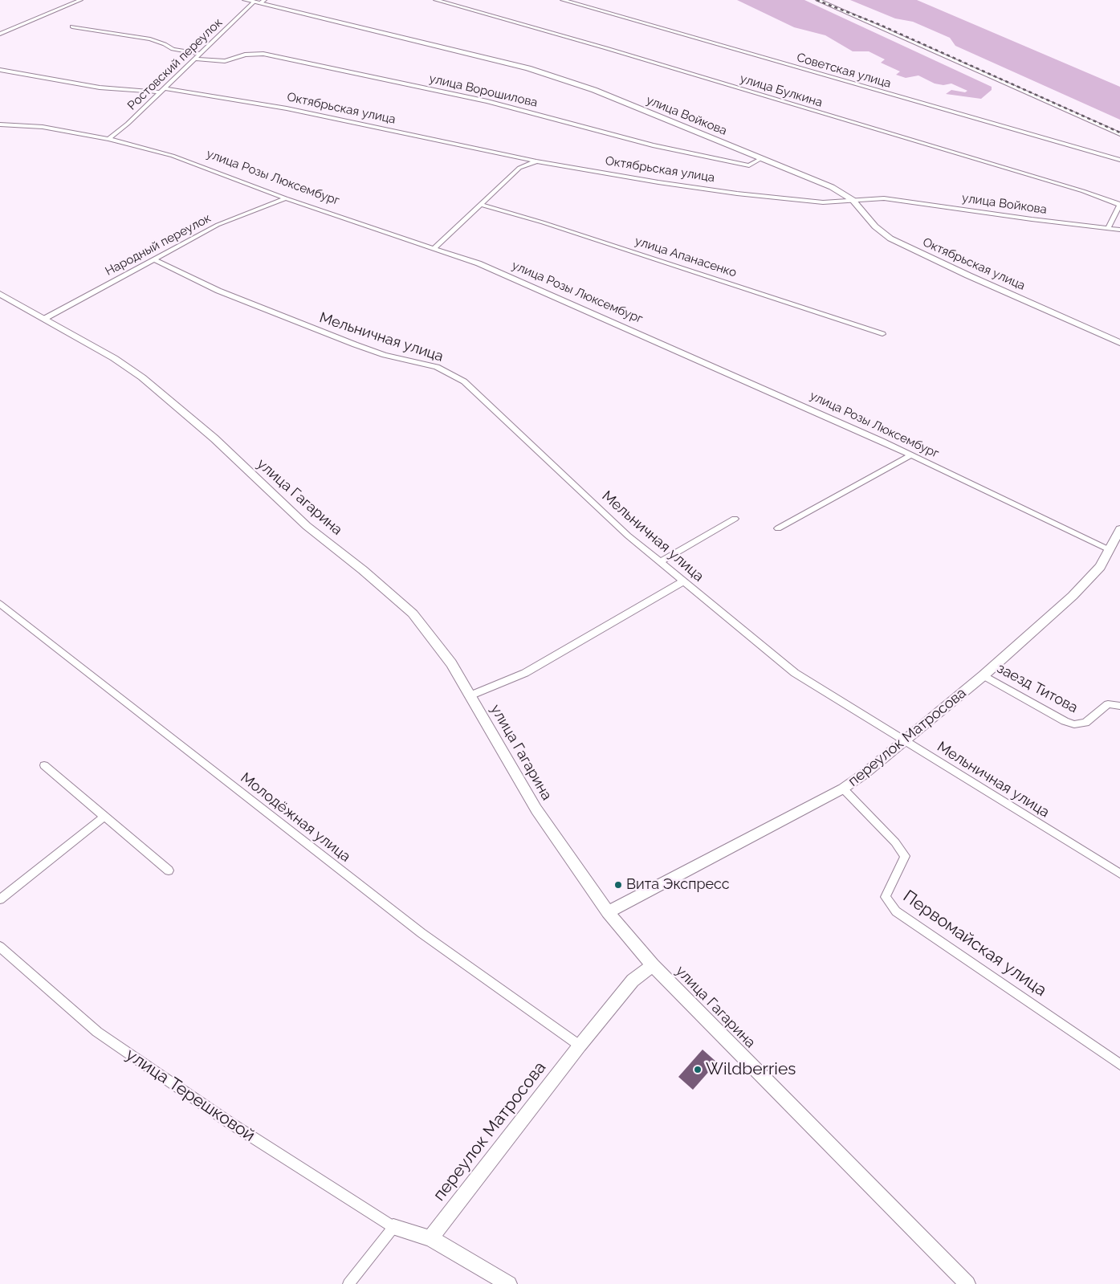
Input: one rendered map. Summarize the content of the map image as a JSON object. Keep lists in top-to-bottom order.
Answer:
{
  "streets": {
    "main road": [
      "Октябрьская улица",
      "улица Войкова",
      "улица Гагарина",
      "переулок Матросова"
    ],
    "street": [
      "Ростовский переулок",
      "Советская улица",
      "улица Ворошилова",
      "улица Булкина",
      "улица Розы Люксембург",
      "Народный переулок",
      "улица Апанасенко",
      "Мельничная улица",
      "заезд Титова",
      "Молодёжная улица",
      "Первомайская улица",
      "улица Терешковой"
    ]
  },
  "crossings": [
    ["Ростовский переулок", "улица Ворошилова"],
    ["Ростовский переулок", "Октябрьская улица"],
    ["Ростовский переулок", "улица Войкова"],
    ["Ростовский переулок", "улица Розы Люксембург"],
    ["улица Ворошилова", "улица Войкова"],
    ["Октябрьская улица", "улица Войкова"],
    ["улица Розы Люксембург", "Народный переулок"],
    ["улица Розы Люксембург", "переулок Матросова"],
    ["Народный переулок", "Мельничная улица"],
    ["Народный переулок", "улица Гагарина"],
    ["Мельничная улица", "переулок Матросова"],
    ["улица Гагарина", "переулок Матросова"],
    ["заезд Титова", "переулок Матросова"],
    ["переулок Матросова", "Молодёжная улица"],
    ["переулок Матросова", "Первомайская улица"]
  ],
  "places": ["Вита Экспресс", "Wildberries"]
}
